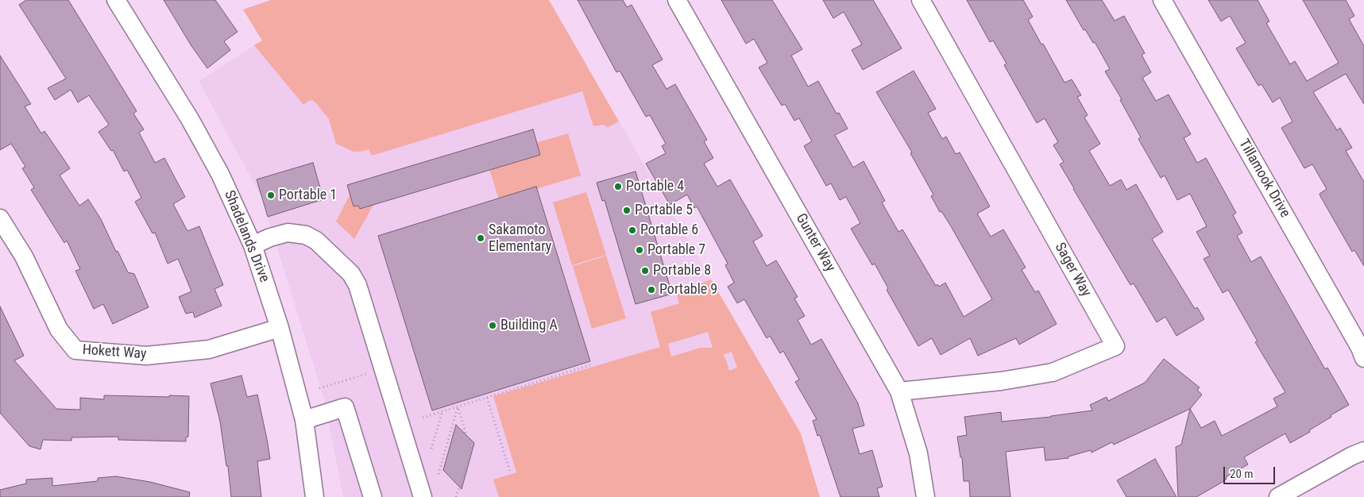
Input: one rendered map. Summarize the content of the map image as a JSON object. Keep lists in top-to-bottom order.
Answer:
{
  "streets": {
    "street": [
      "Tillamook Drive",
      "Shadelands Drive",
      "Gunter Way",
      "Sager Way",
      "Hokett Way"
    ]
  },
  "crossings": [
    ["Shadelands Drive", "Hokett Way"],
    ["Gunter Way", "Sager Way"]
  ],
  "places": [
    "Portable 4",
    "Portable 1",
    "Portable 5",
    "Portable 6",
    "Sakamoto Elementary",
    "Portable 7",
    "Portable 8",
    "Portable 9",
    "Building A"
  ],
  "scale_bar": "20 m"
}
